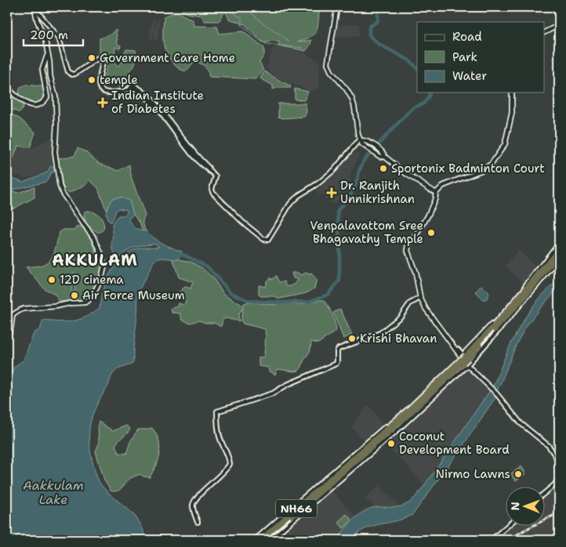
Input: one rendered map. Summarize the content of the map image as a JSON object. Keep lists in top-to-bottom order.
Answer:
{
  "streets": {
    "highway": ["NH66"]
  },
  "districts": ["AKKULAM"],
  "water": ["Aakkulam Lake"],
  "places": {
    "other": [
      "Government Care Home",
      "temple",
      "Sportonix Badminton Court",
      "Venpalavattom Sree Bhagavathy Temple",
      "12D cinema",
      "Air Force Museum",
      "Krishi Bhavan",
      "Coconut Development Board",
      "Nirmo Lawns"
    ],
    "health": ["Indian Institute of Diabetes", "Dr. Ranjith Unnikrishnan"]
  },
  "legend": ["Road", "Park", "Water"],
  "scale_bar": "200 m",
  "north": "left"
}
